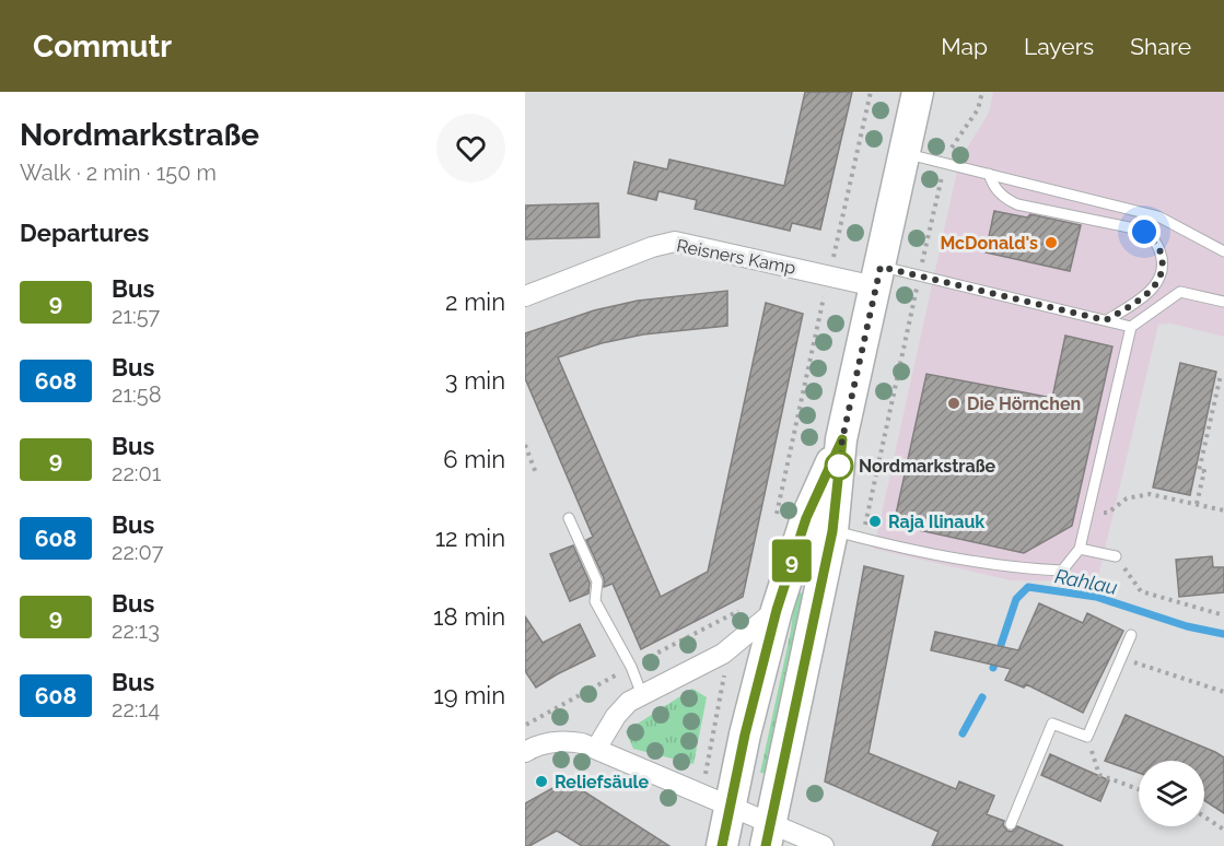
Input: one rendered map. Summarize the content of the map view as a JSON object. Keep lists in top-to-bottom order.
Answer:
{
  "streets": {
    "street": ["Reisners Kamp"]
  },
  "water": ["Rahlau"],
  "places": [
    "McDonald's",
    "Die Hörnchen",
    "Nordmarkstraße",
    "Raja Ilinauk",
    "Reliefsäule"
  ],
  "lines": ["bus line 9"],
  "page": {
    "header": "Commutr",
    "nav": ["Map", "Layers", "Share"],
    "heading": [
      ["Nordmarkstraße", "Walk · 2 min · 150 m"],
      "Departures"
    ],
    "on_map": "9",
    "list": [
      {
        "mark": "9",
        "name": "Bus",
        "note": "21:57",
        "value": "2 min"
      },
      {
        "mark": "608",
        "name": "Bus",
        "note": "21:58",
        "value": "3 min"
      },
      {
        "mark": "9",
        "name": "Bus",
        "note": "22:01",
        "value": "6 min"
      },
      {
        "mark": "608",
        "name": "Bus",
        "note": "22:07",
        "value": "12 min"
      },
      {
        "mark": "9",
        "name": "Bus",
        "note": "22:13",
        "value": "18 min"
      },
      {
        "mark": "608",
        "name": "Bus",
        "note": "22:14",
        "value": "19 min"
      }
    ]
  }
}
